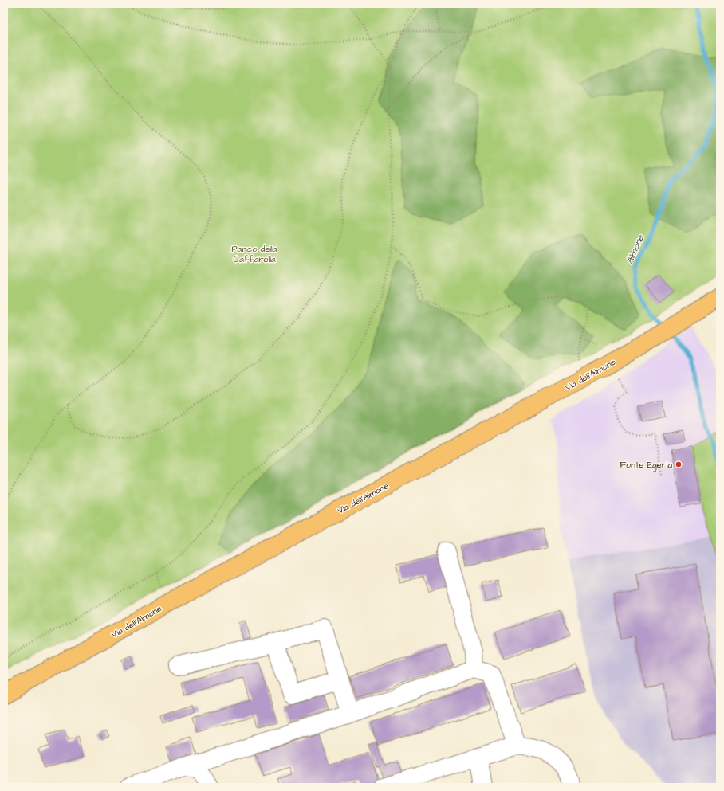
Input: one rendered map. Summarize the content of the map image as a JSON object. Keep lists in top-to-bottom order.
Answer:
{
  "streets": {
    "main road": ["Via dell'Almone"]
  },
  "water": ["Almone"],
  "parks": ["Parco della Caffarella"],
  "places": ["Fonte Egeria"]
}
